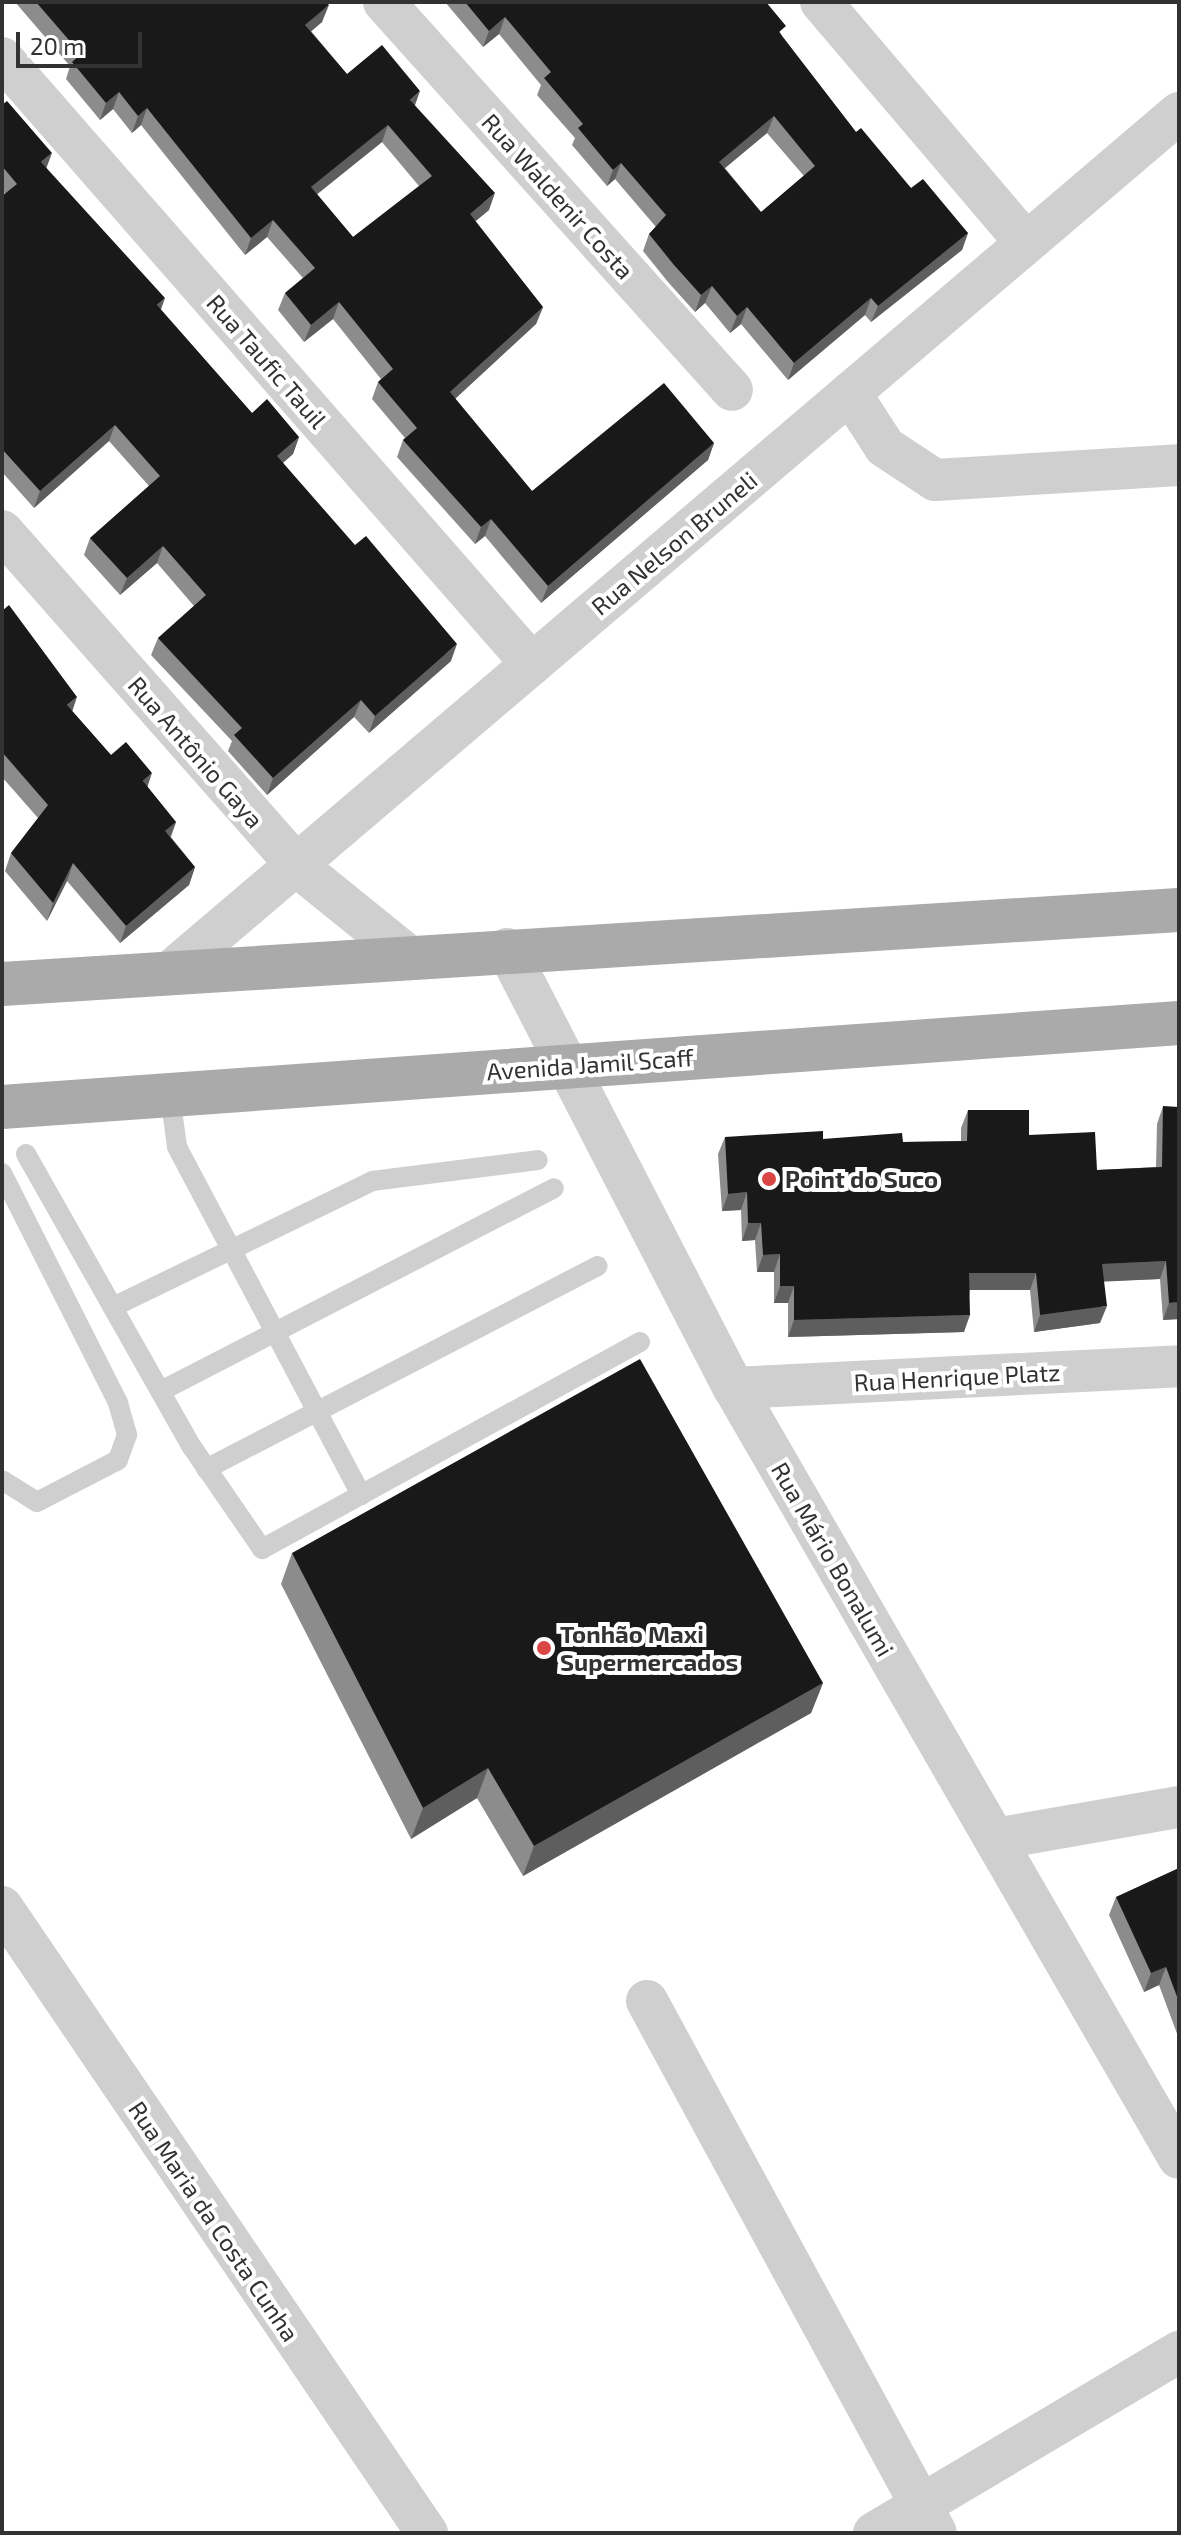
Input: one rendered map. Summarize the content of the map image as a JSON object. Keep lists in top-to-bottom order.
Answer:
{
  "streets": {
    "main road": ["Avenida Jamil Scaff"],
    "street": [
      "Rua Waldenir Costa",
      "Rua Taufic Tauil",
      "Rua Nelson Bruneli",
      "Rua Antônio Gaya",
      "Rua Henrique Platz",
      "Rua Mário Bonalumi",
      "Rua Maria da Costa Cunha"
    ]
  },
  "crossings": [
    ["Rua Taufic Tauil", "Rua Nelson Bruneli"],
    ["Rua Nelson Bruneli", "Rua Antônio Gaya"],
    ["Avenida Jamil Scaff", "Rua Mário Bonalumi"],
    ["Rua Henrique Platz", "Rua Mário Bonalumi"]
  ],
  "places": ["Point do Suco", "Tonhão Maxi Supermercados"],
  "scale_bar": "20 m"
}
